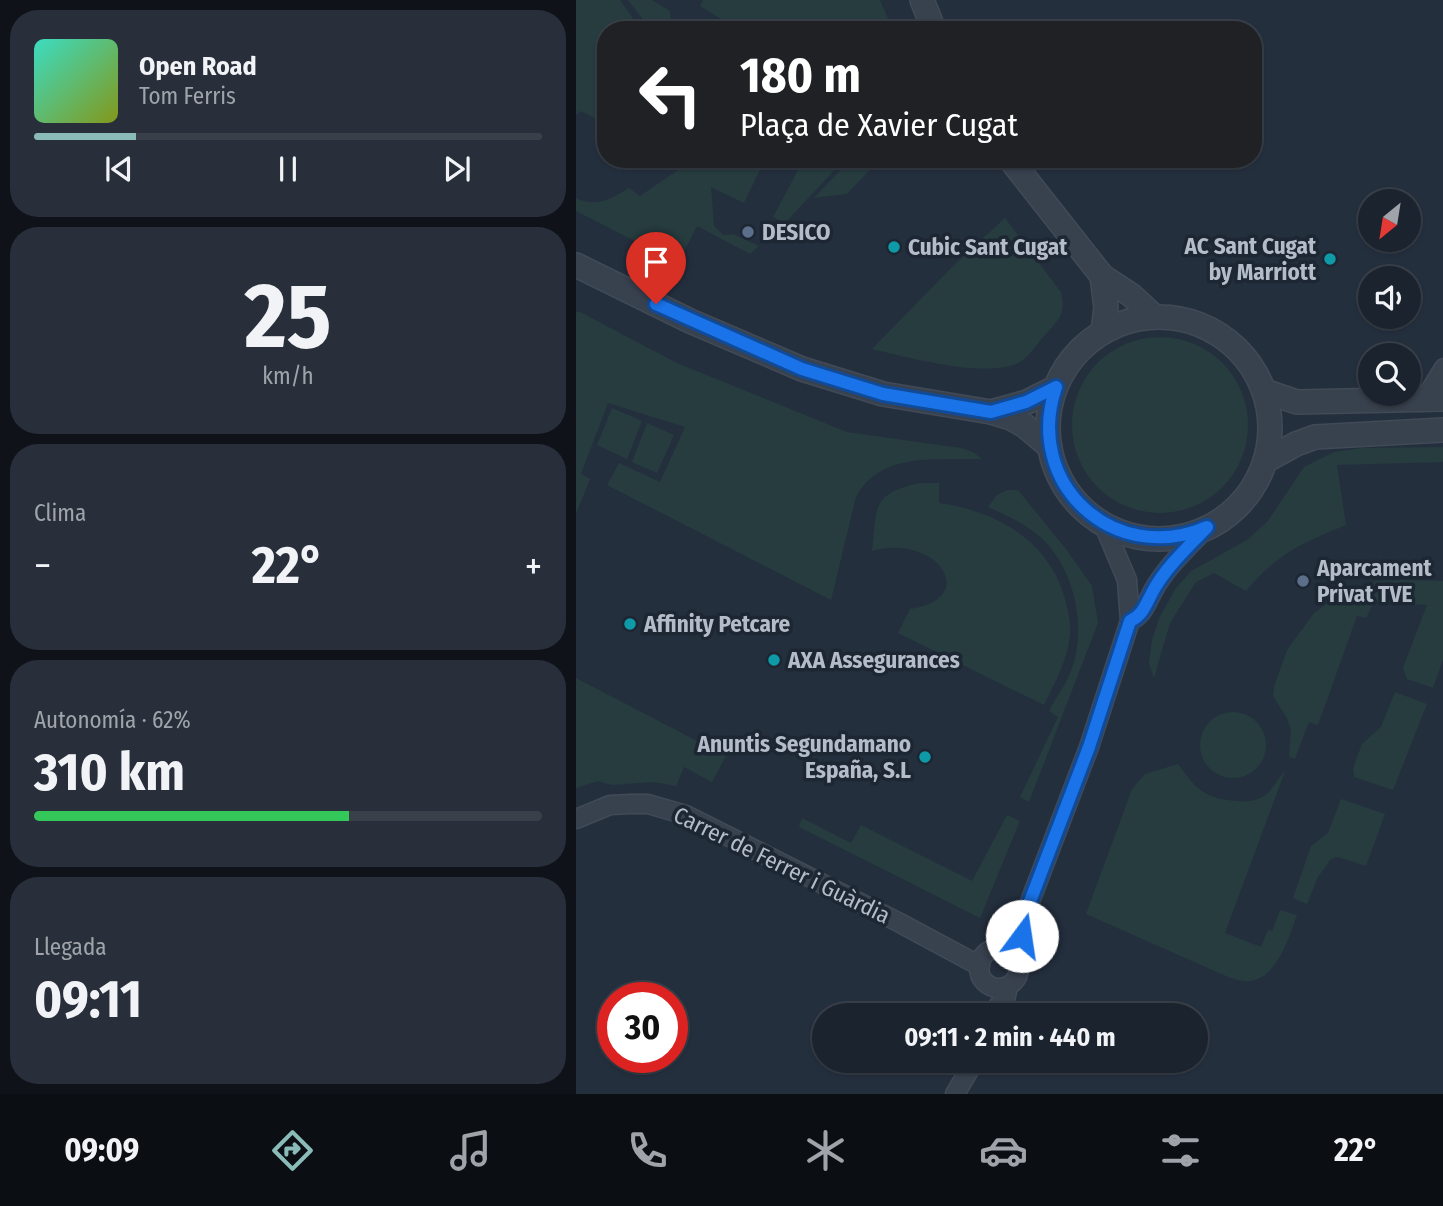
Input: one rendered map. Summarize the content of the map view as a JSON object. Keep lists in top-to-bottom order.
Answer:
{
  "streets": {
    "street": ["Carrer de Ferrer i Guàrdia"]
  },
  "places": [
    "DESICO",
    "Cubic Sant Cugat",
    "AC Sant Cugat by Marriott",
    "Aparcament Privat TVE",
    "Affinity Petcare",
    "AXA Assegurances",
    "Anuntis Segundamano España, S.L"
  ],
  "north": "bottom left",
  "page": {
    "turn": ["180 m", "Plaça de Xavier Cugat"],
    "song": ["Open Road", "Tom Ferris"],
    "tile": [
      ["25", "km/h"],
      "Clima",
      ["Autonomía · 62%", "310 km"],
      ["Llegada", "09:11"]
    ],
    "heat": ["−", "22°", "+"],
    "limit": "30",
    "trip": "09:11 · 2 min · 440 m",
    "tabs": ["09:09", "22°"]
  }
}
